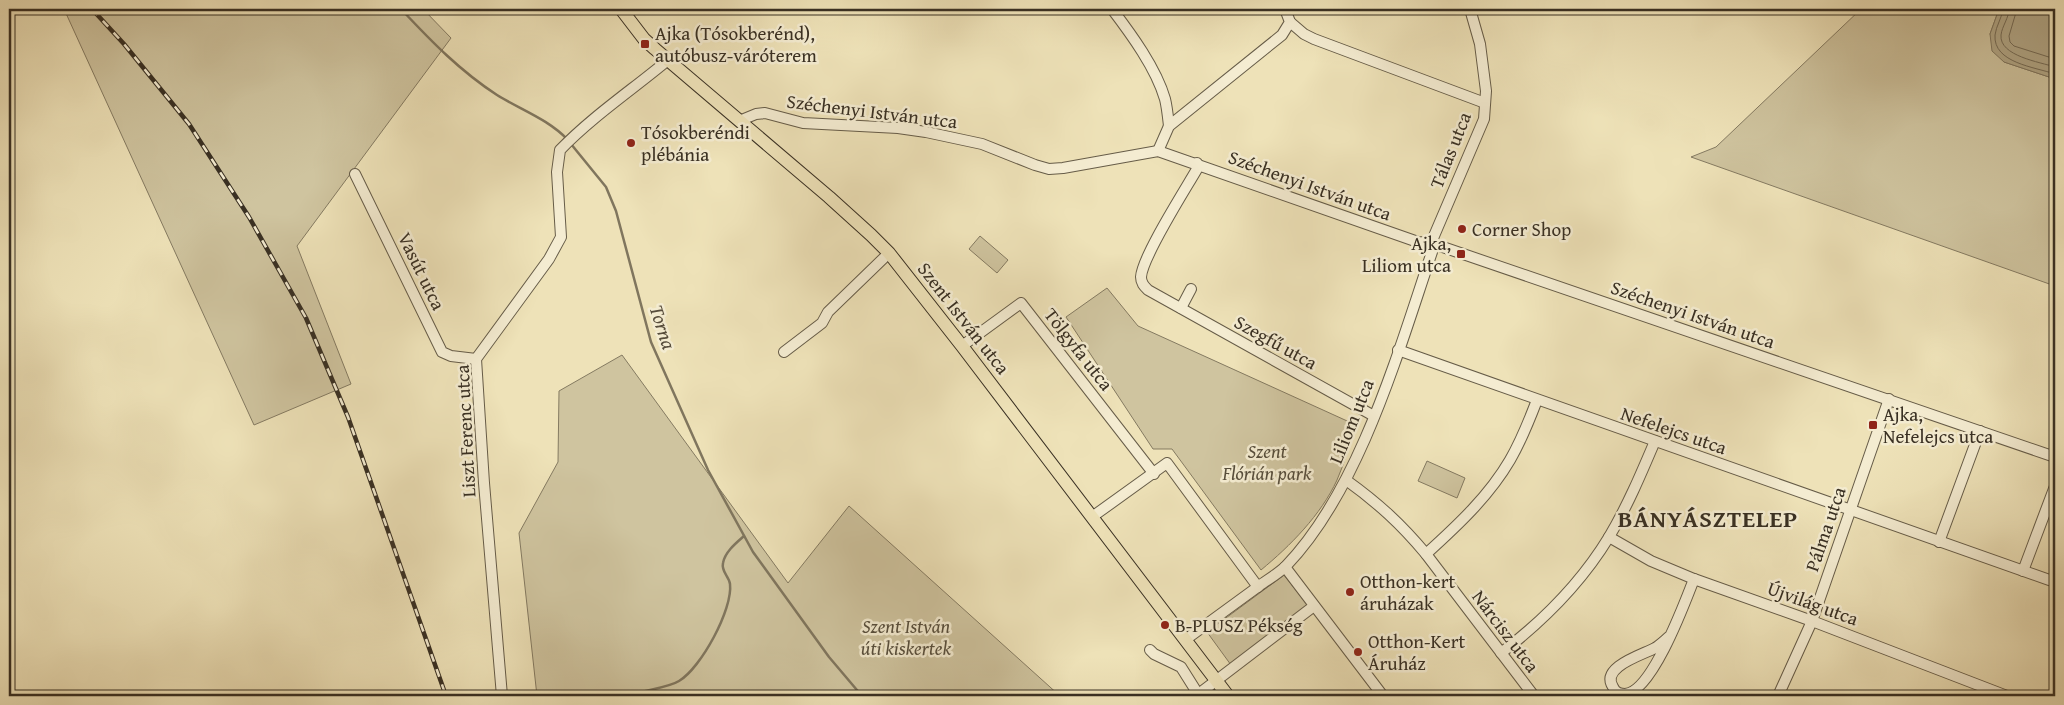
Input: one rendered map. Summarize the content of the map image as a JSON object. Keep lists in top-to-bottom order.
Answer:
{
  "streets": {
    "main road": ["Szent István utca"],
    "street": [
      "Széchenyi István utca",
      "Tálas utca",
      "Vasút utca",
      "Szegfű utca",
      "Tölgyfa utca",
      "Liliom utca",
      "Nefelejcs utca",
      "Liszt Ferenc utca",
      "Pálma utca",
      "Újvilág utca",
      "Nárcisz utca"
    ]
  },
  "crossings": [
    ["Széchenyi István utca", "Tálas utca"],
    ["Széchenyi István utca", "Szent István utca"],
    ["Széchenyi István utca", "Szegfű utca"],
    ["Széchenyi István utca", "Liliom utca"],
    ["Széchenyi István utca", "Pálma utca"],
    ["Tálas utca", "Liliom utca"],
    ["Vasút utca", "Liszt Ferenc utca"],
    ["Szent István utca", "Tölgyfa utca"],
    ["Szent István utca", "Liliom utca"],
    ["Szent István utca", "Liszt Ferenc utca"],
    ["Szegfű utca", "Liliom utca"],
    ["Liliom utca", "Nefelejcs utca"],
    ["Liliom utca", "Nárcisz utca"],
    ["Nefelejcs utca", "Pálma utca"],
    ["Pálma utca", "Újvilág utca"]
  ],
  "districts": ["BÁNYÁSZTELEP"],
  "water": ["Torna"],
  "parks": ["Szent Flórián park", "Szent István úti kiskertek"],
  "places": {
    "transit": ["Ajka (Tósokberénd), autóbusz-váróterem", "Ajka, Liliom utca", "Ajka, Nefelejcs utca"],
    "other": [
      "Tósokberéndi plébánia",
      "Corner Shop",
      "Otthon-kert áruházak",
      "B-PLUSZ Pékség",
      "Otthon-Kert Áruház"
    ]
  }
}
